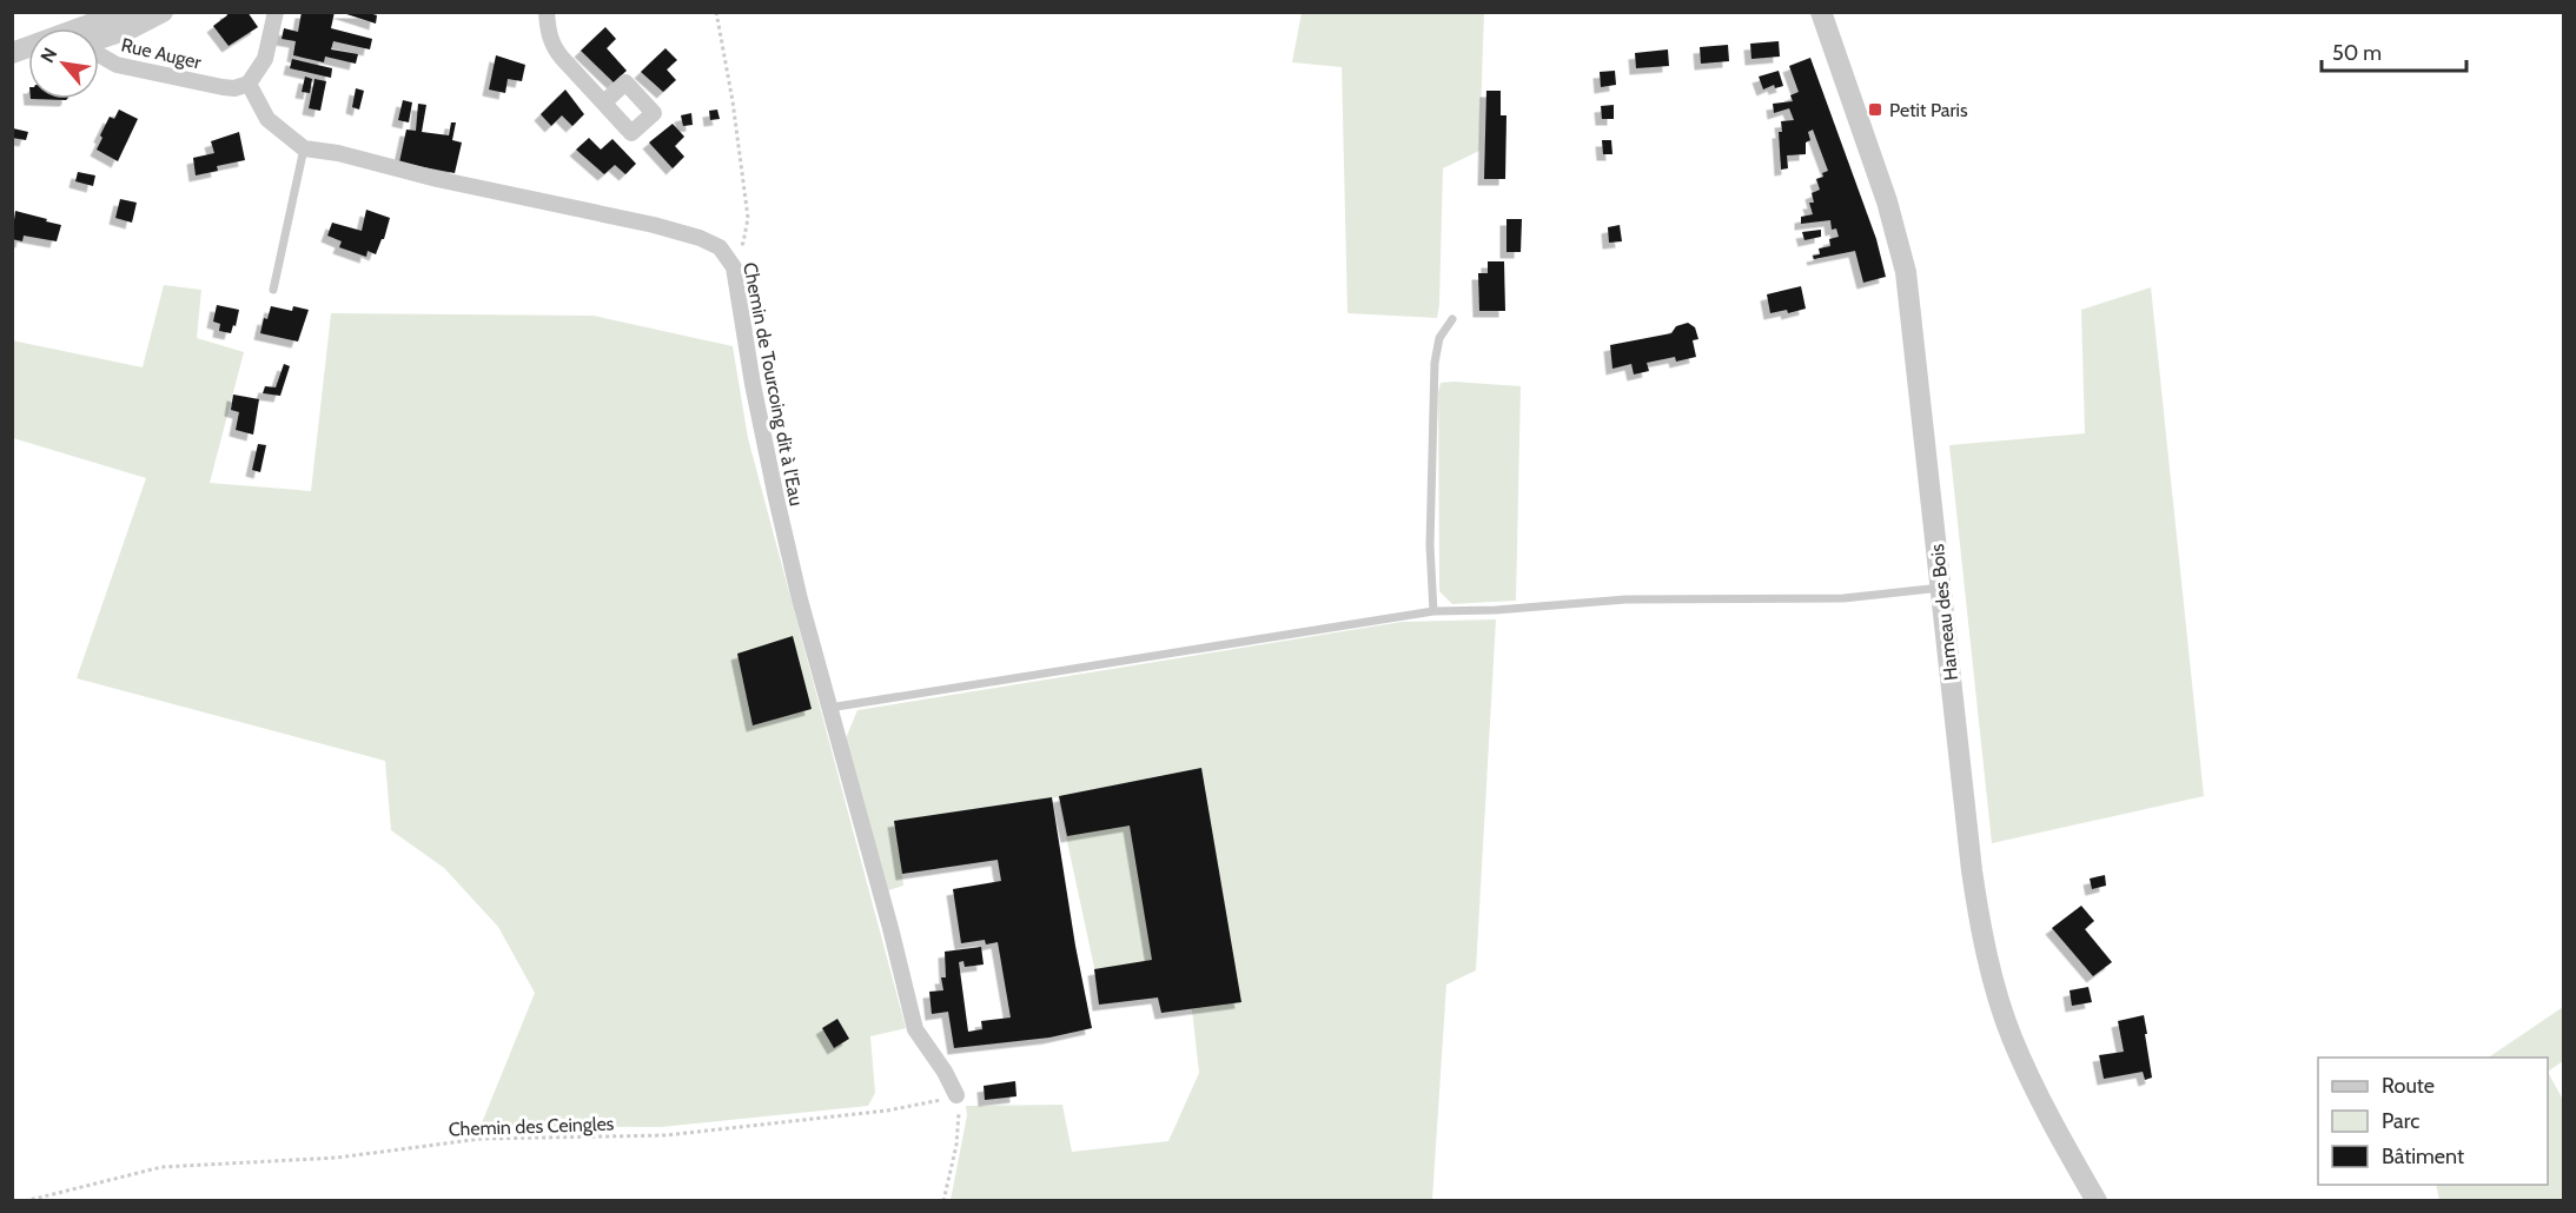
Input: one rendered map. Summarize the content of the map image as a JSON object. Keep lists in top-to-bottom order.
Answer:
{
  "streets": {
    "street": ["Rue Auger", "Chemin de Tourcoing dit à l'Eau", "Hameau des Bois"],
    "path": ["Chemin des Ceingles"]
  },
  "crossings": [
    ["Chemin de Tourcoing dit à l'Eau", "Chemin des Ceingles"]
  ],
  "places": {
    "transit": ["Petit Paris"]
  },
  "legend": ["Route", "Parc", "Bâtiment"],
  "scale_bar": "50 m",
  "north": "top left"
}
